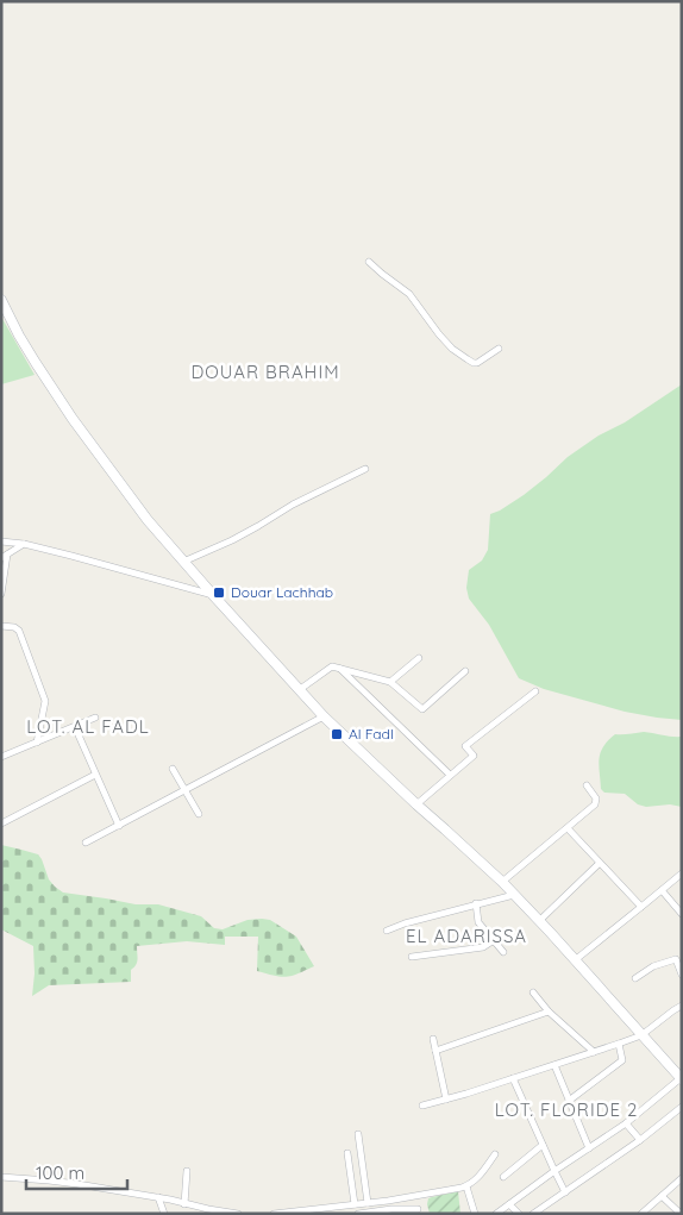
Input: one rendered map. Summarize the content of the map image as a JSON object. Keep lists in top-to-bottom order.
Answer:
{
  "districts": [
    "DOUAR BRAHIM",
    "LOT. AL FADL",
    "EL ADARISSA",
    "LOT. FLORIDE 2"
  ],
  "places": {
    "transit": ["Douar Lachhab", "Al Fadl"]
  },
  "scale_bar": "100 m"
}
